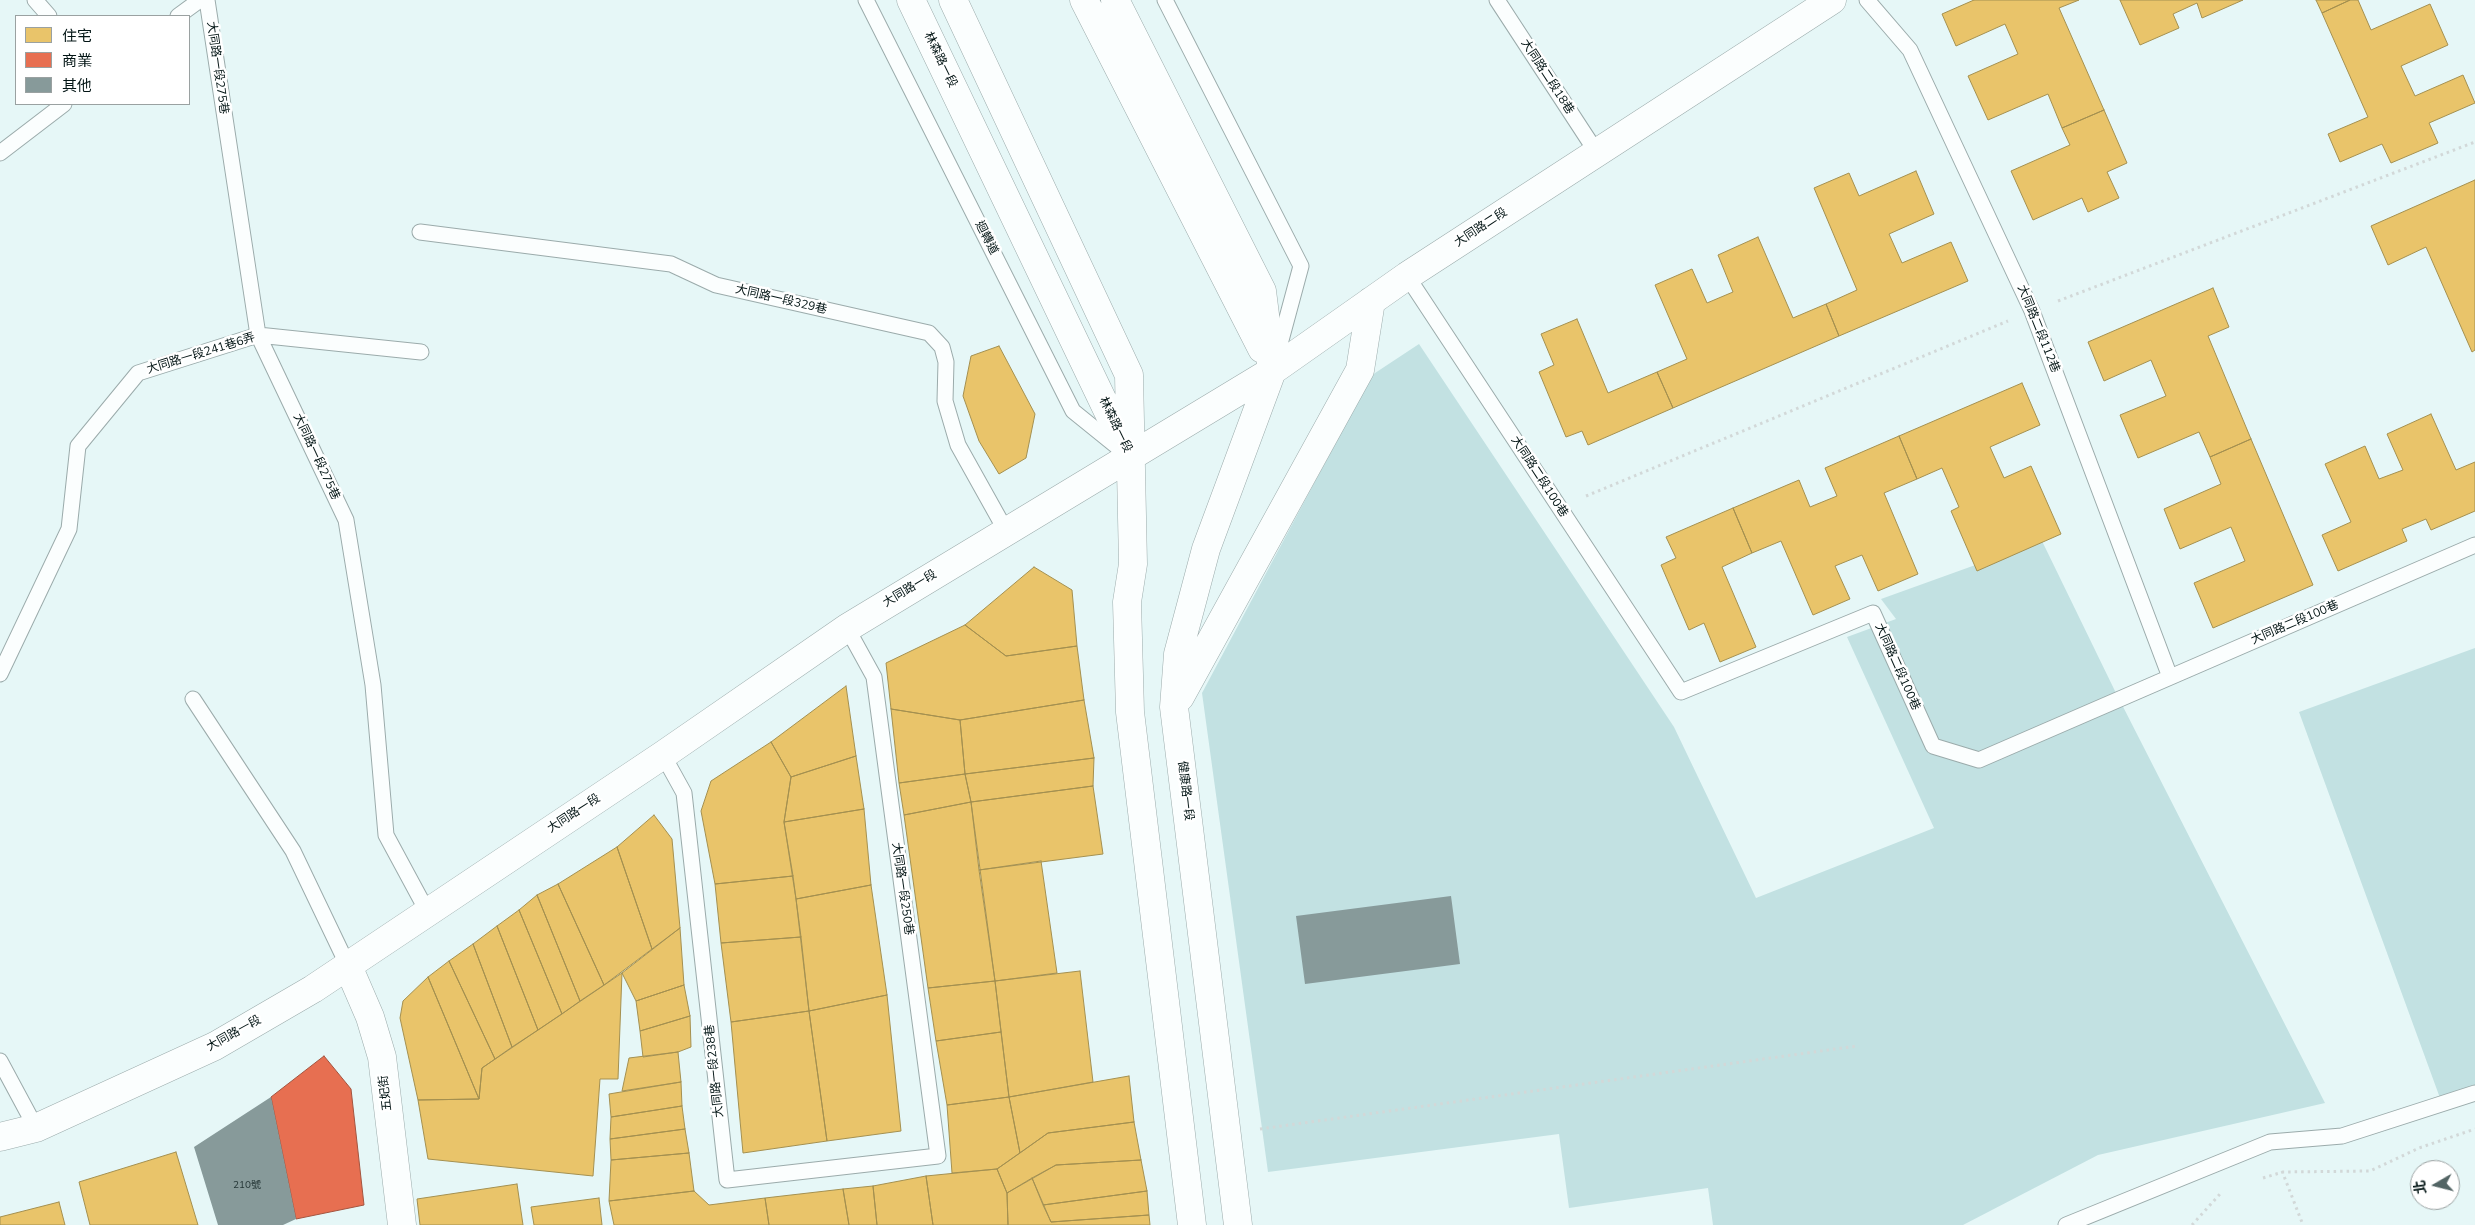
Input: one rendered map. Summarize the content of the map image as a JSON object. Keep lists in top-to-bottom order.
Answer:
{
  "streets": {
    "street": [
      "林森路一段",
      "大同路二段",
      "大同路一段",
      "健康路一段",
      "五妃街"
    ],
    "lane": [
      "大同路一段275巷",
      "大同路二段18巷",
      "迴轉道",
      "大同路一段329巷",
      "大同路二段112巷",
      "大同路一段241巷6弄",
      "大同路二段100巷",
      "大同路一段250巷",
      "大同路一段238巷"
    ]
  },
  "crossings": [
    ["林森路一段", "大同路二段"],
    ["林森路一段", "迴轉道"],
    ["林森路一段", "大同路一段"],
    ["大同路一段275巷", "大同路一段241巷6弄"],
    ["大同路一段275巷", "大同路一段"],
    ["大同路二段18巷", "大同路二段"],
    ["大同路二段", "迴轉道"],
    ["大同路二段", "大同路二段100巷"],
    ["大同路二段", "大同路一段"],
    ["大同路二段", "健康路一段"],
    ["迴轉道", "大同路一段"],
    ["大同路一段329巷", "大同路一段"],
    ["大同路二段112巷", "大同路二段100巷"],
    ["大同路一段", "大同路一段250巷"],
    ["大同路一段", "大同路一段238巷"],
    ["大同路一段", "五妃街"],
    ["大同路一段250巷", "大同路一段238巷"]
  ],
  "house_numbers": ["210號"],
  "legend": ["住宅", "商業", "其他"],
  "north": "left"
}
